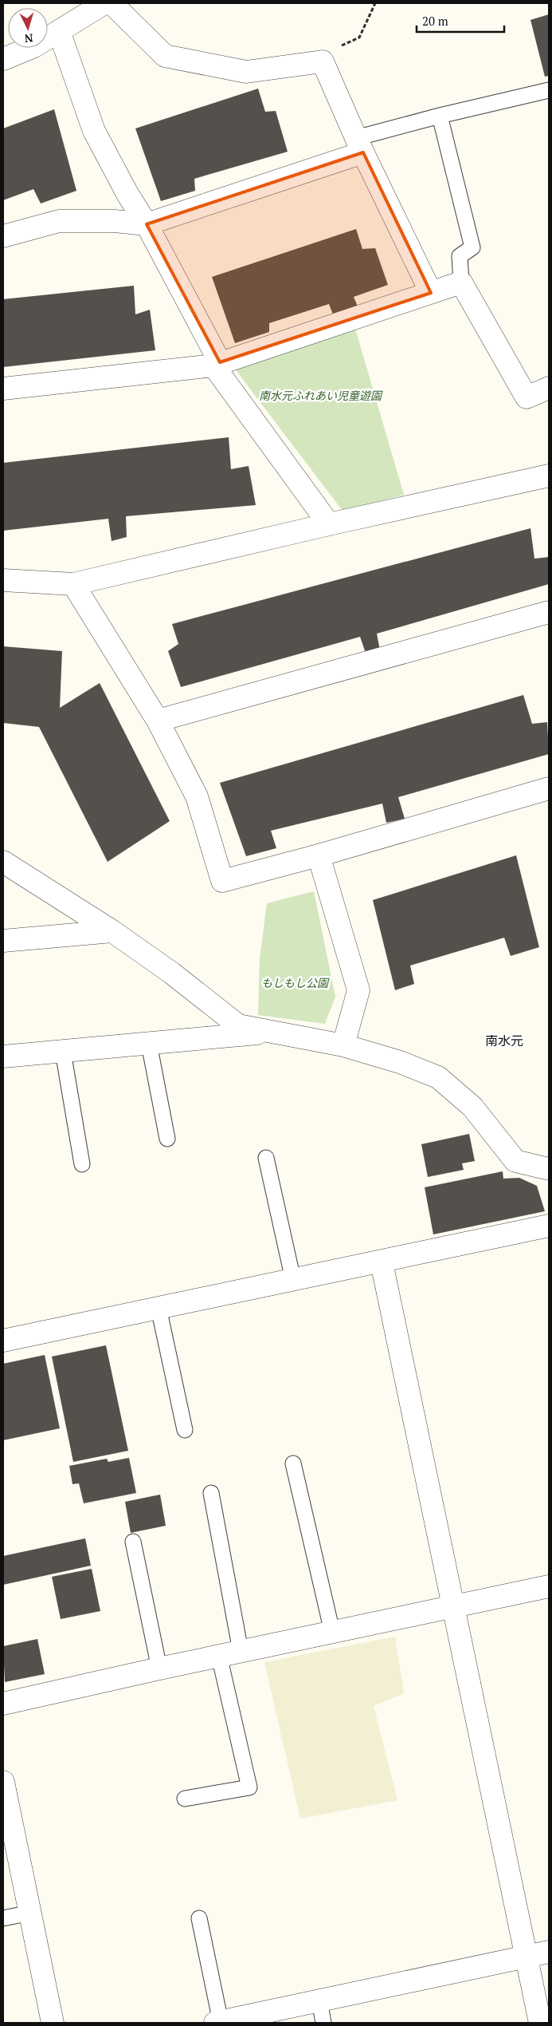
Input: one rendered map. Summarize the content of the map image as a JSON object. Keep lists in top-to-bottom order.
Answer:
{
  "districts": ["南水元"],
  "parks": ["南水元ふれあい児童遊園", "もしもし公園"],
  "scale_bar": "20 m",
  "north": "bottom"
}
